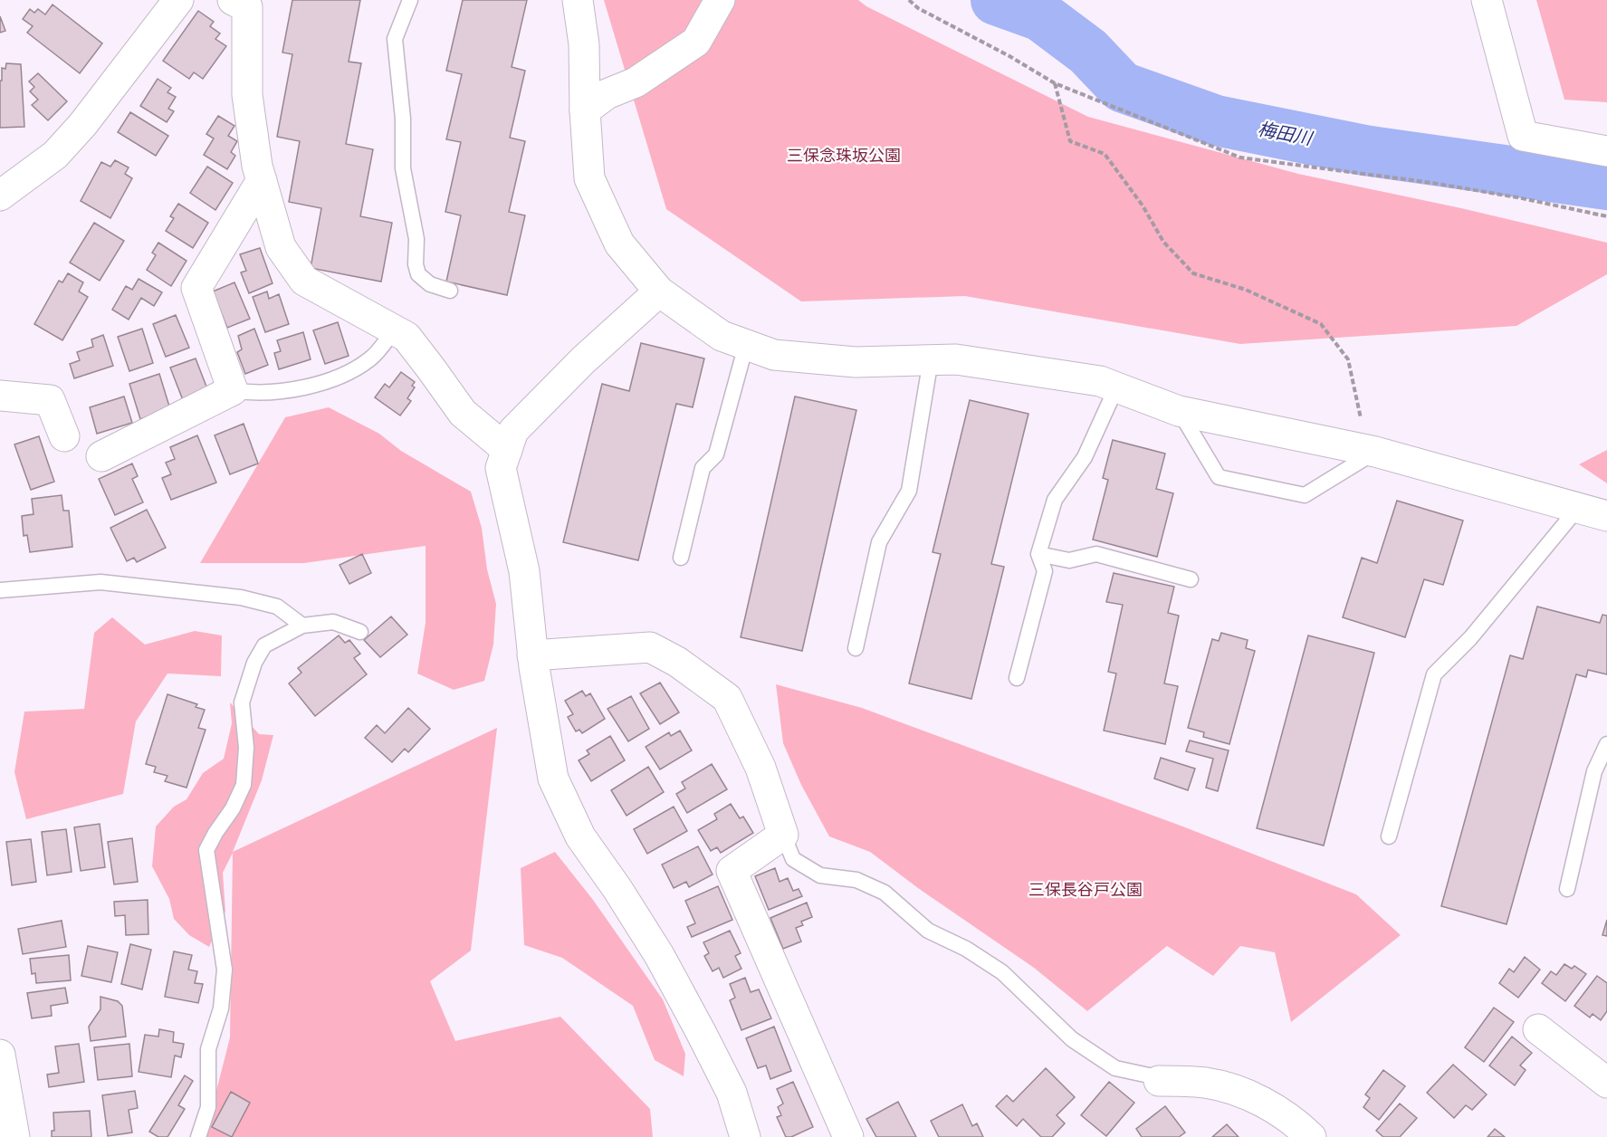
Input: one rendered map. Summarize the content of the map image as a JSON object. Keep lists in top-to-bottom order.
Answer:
{
  "water": ["梅田川"],
  "parks": ["三保念珠坂公園", "三保長谷戸公園"]
}
